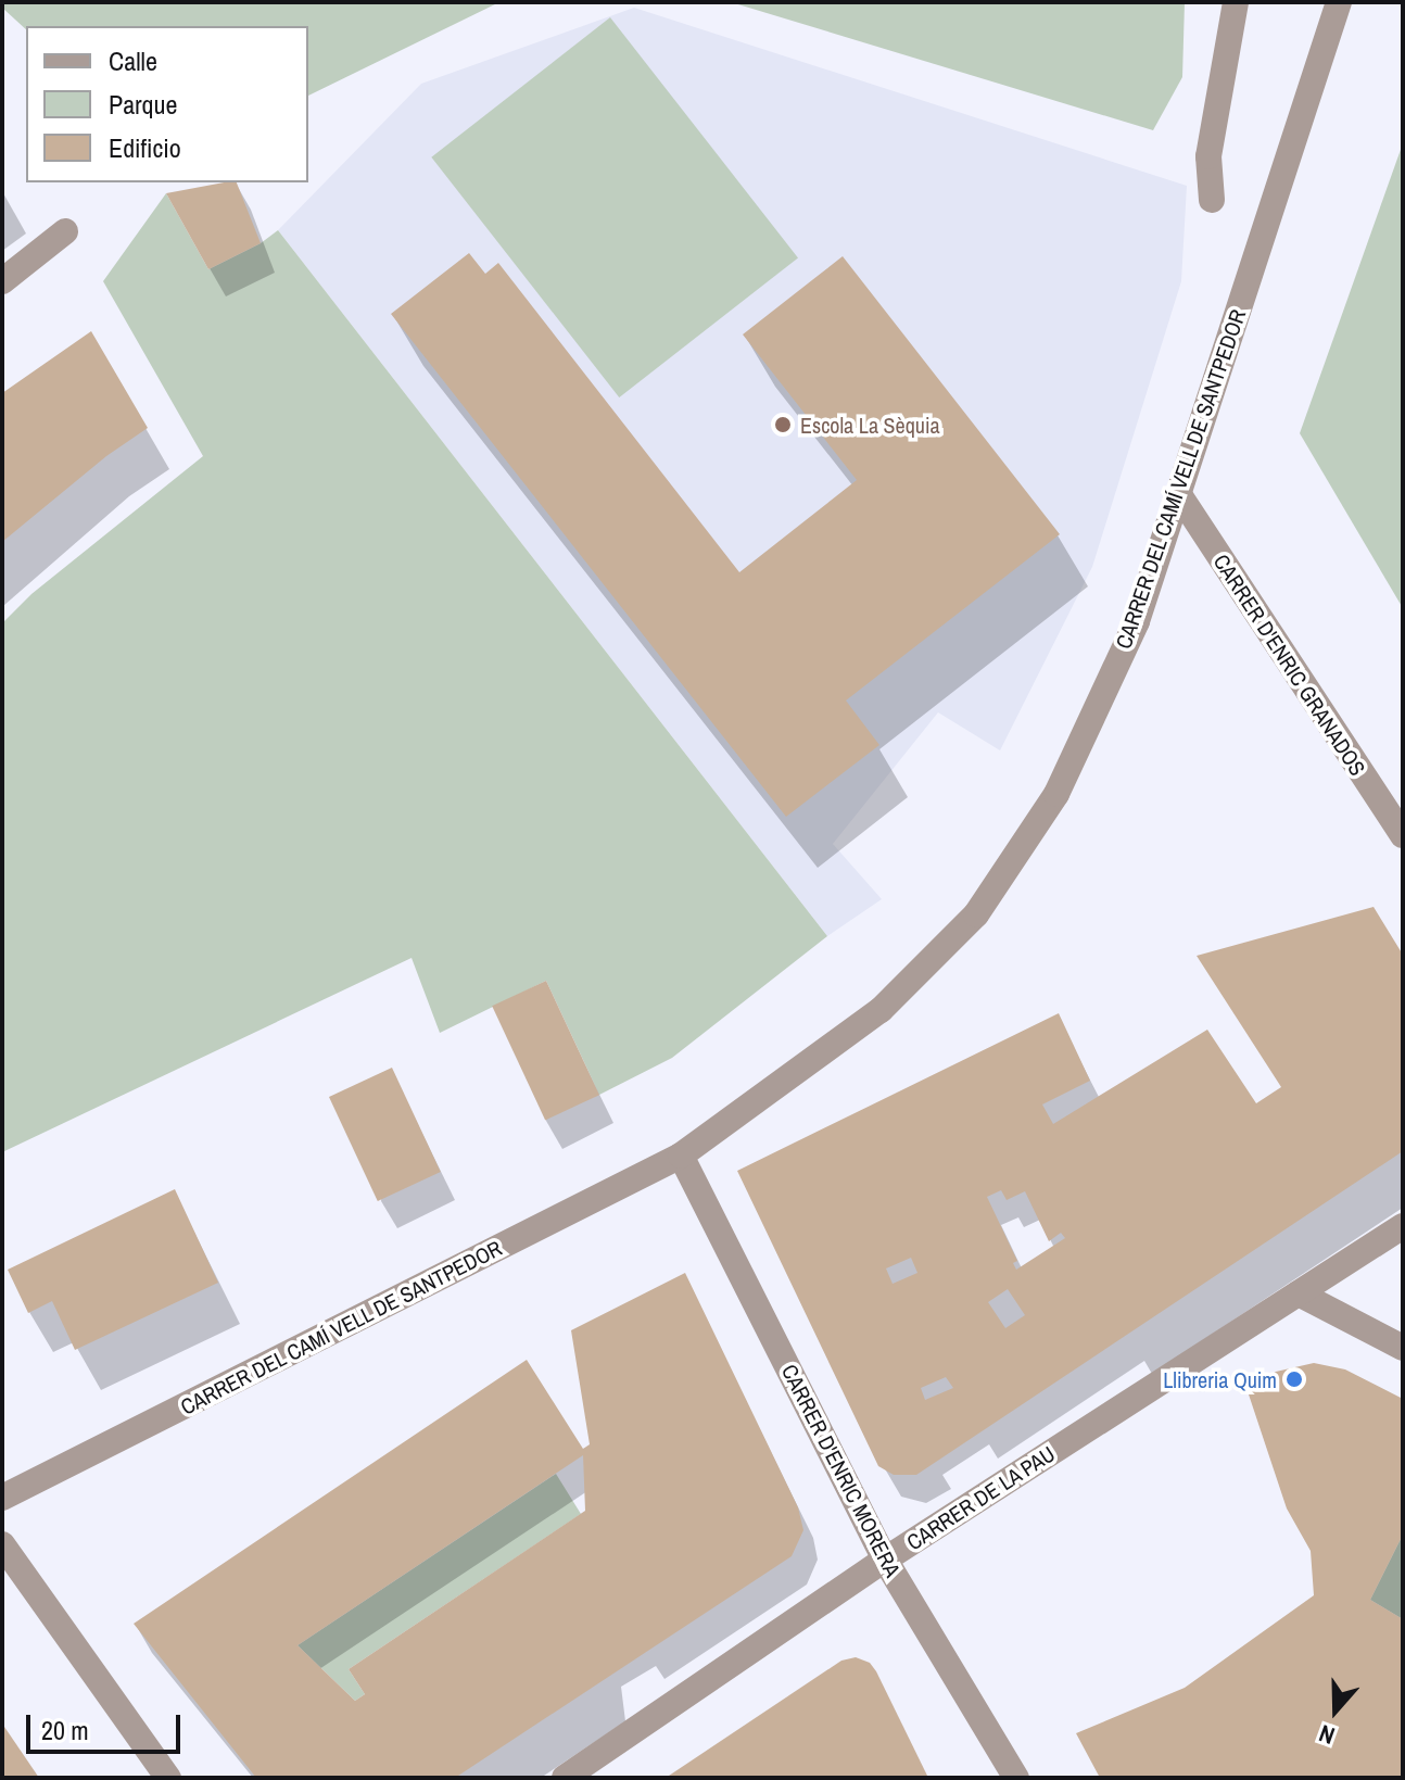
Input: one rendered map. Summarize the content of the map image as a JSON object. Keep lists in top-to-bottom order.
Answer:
{
  "streets": {
    "street": [
      "CARRER DEL CAMÍ VELL DE SANTPEDOR",
      "CARRER D'ENRIC GRANADOS",
      "CARRER D'ENRIC MORERA",
      "CARRER DE LA PAU"
    ]
  },
  "crossings": [
    ["CARRER DEL CAMÍ VELL DE SANTPEDOR", "CARRER D'ENRIC GRANADOS"],
    ["CARRER DEL CAMÍ VELL DE SANTPEDOR", "CARRER D'ENRIC MORERA"],
    ["CARRER D'ENRIC MORERA", "CARRER DE LA PAU"]
  ],
  "places": ["Escola La Sèquia", "Llibreria Quim"],
  "legend": ["Calle", "Parque", "Edificio"],
  "scale_bar": "20 m",
  "north": "bottom"
}
